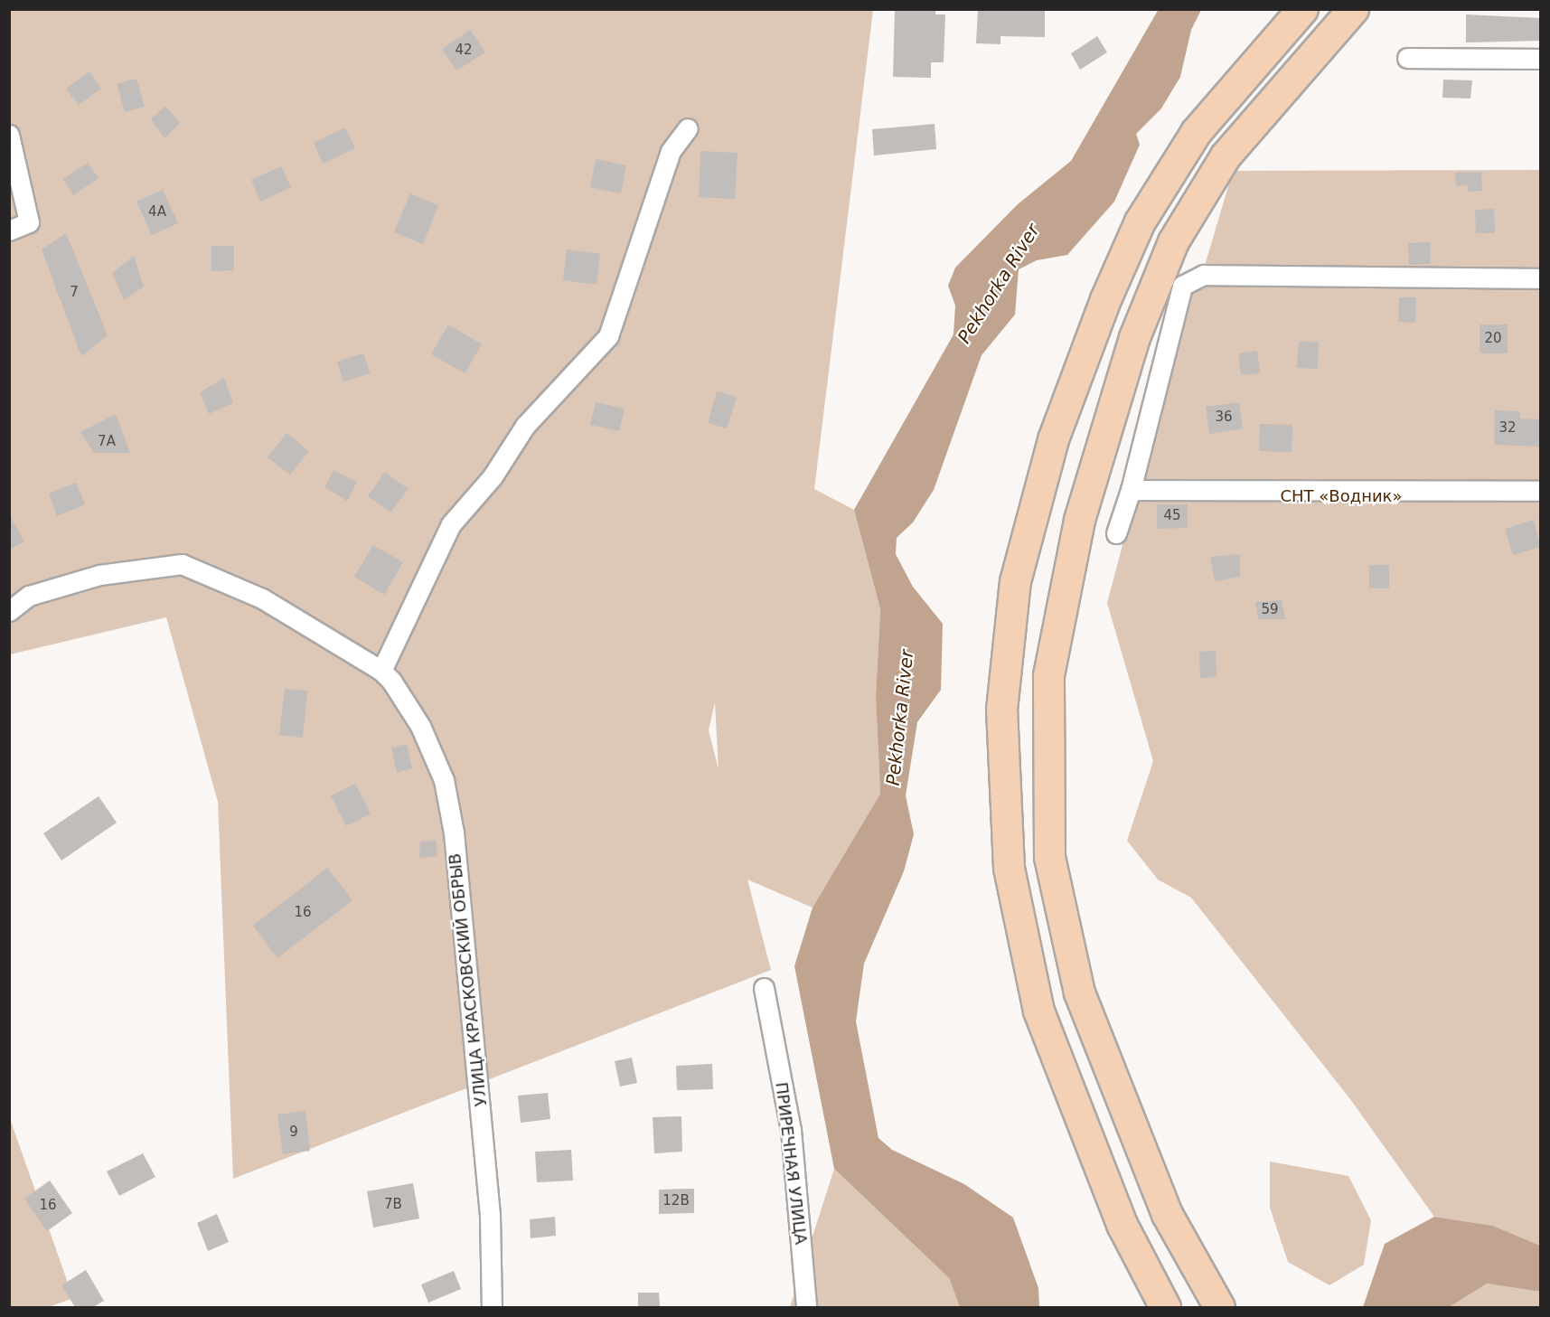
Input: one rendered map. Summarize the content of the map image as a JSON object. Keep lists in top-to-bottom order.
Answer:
{
  "streets": {
    "street": ["УЛИЦА КРАСКОВСКИЙ ОБРЫВ", "ПРИРЕЧНАЯ УЛИЦА"]
  },
  "water": ["Pekhorka River"],
  "parks": ["СНТ «Водник»"],
  "house_numbers": [
    "42",
    "4А",
    "7",
    "20",
    "36",
    "32",
    "7А",
    "45",
    "59",
    "16",
    "9",
    "12В",
    "7В",
    "16"
  ]
}
